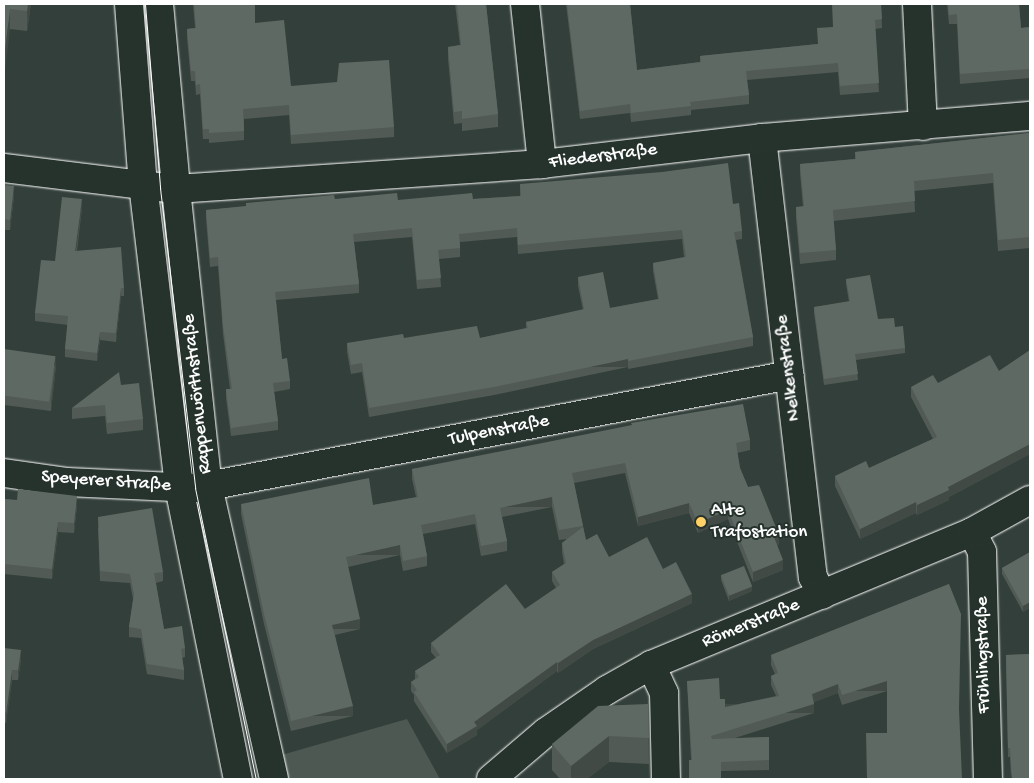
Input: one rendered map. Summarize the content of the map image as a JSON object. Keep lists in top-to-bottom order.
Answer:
{
  "streets": {
    "street": [
      "Fliederstraße",
      "Nelkenstraße",
      "Rappenwörthstraße",
      "Tulpenstraße",
      "Speyerer Straße",
      "Römerstraße",
      "Frühlingstraße"
    ]
  },
  "crossings": [
    ["Fliederstraße", "Nelkenstraße"],
    ["Fliederstraße", "Rappenwörthstraße"],
    ["Nelkenstraße", "Tulpenstraße"],
    ["Nelkenstraße", "Römerstraße"],
    ["Rappenwörthstraße", "Tulpenstraße"],
    ["Rappenwörthstraße", "Speyerer Straße"],
    ["Tulpenstraße", "Speyerer Straße"],
    ["Römerstraße", "Frühlingstraße"]
  ],
  "places": ["Alte Trafostation"]
}
